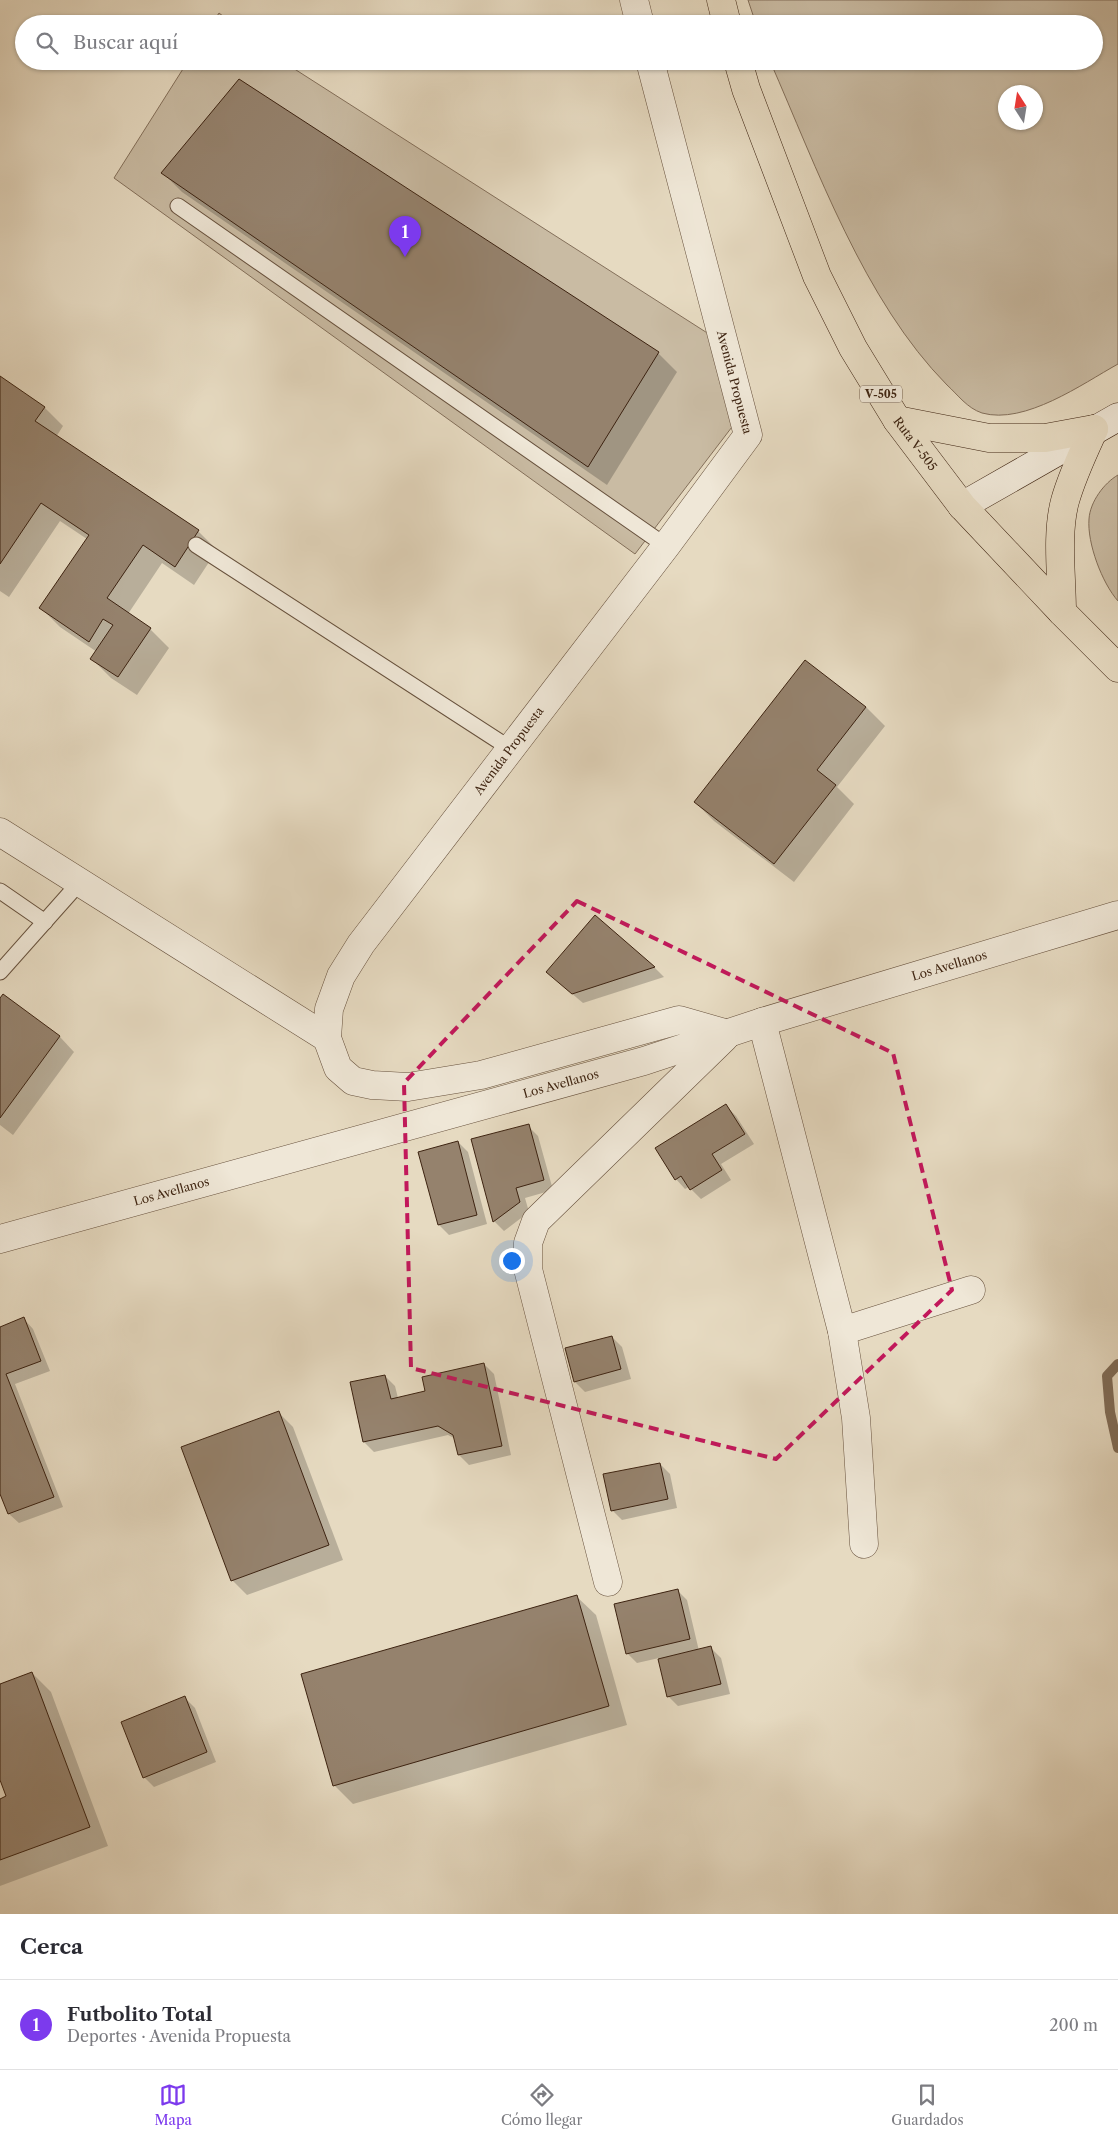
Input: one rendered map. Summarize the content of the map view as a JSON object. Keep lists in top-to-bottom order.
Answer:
{
  "streets": {
    "main road": ["V-505", "Ruta V-505"],
    "street": ["Avenida Propuesta", "Los Avellanos"]
  },
  "crossings": [
    ["Avenida Propuesta", "Los Avellanos"]
  ],
  "north": "top",
  "page": {
    "search": "Buscar aquí",
    "pins": "1",
    "heading": "Cerca",
    "list": [
      {
        "mark": "1",
        "name": "Futbolito Total",
        "note": "Deportes · Avenida Propuesta",
        "value": "200 m"
      }
    ],
    "nav": ["Mapa", "Cómo llegar", "Guardados"]
  }
}
